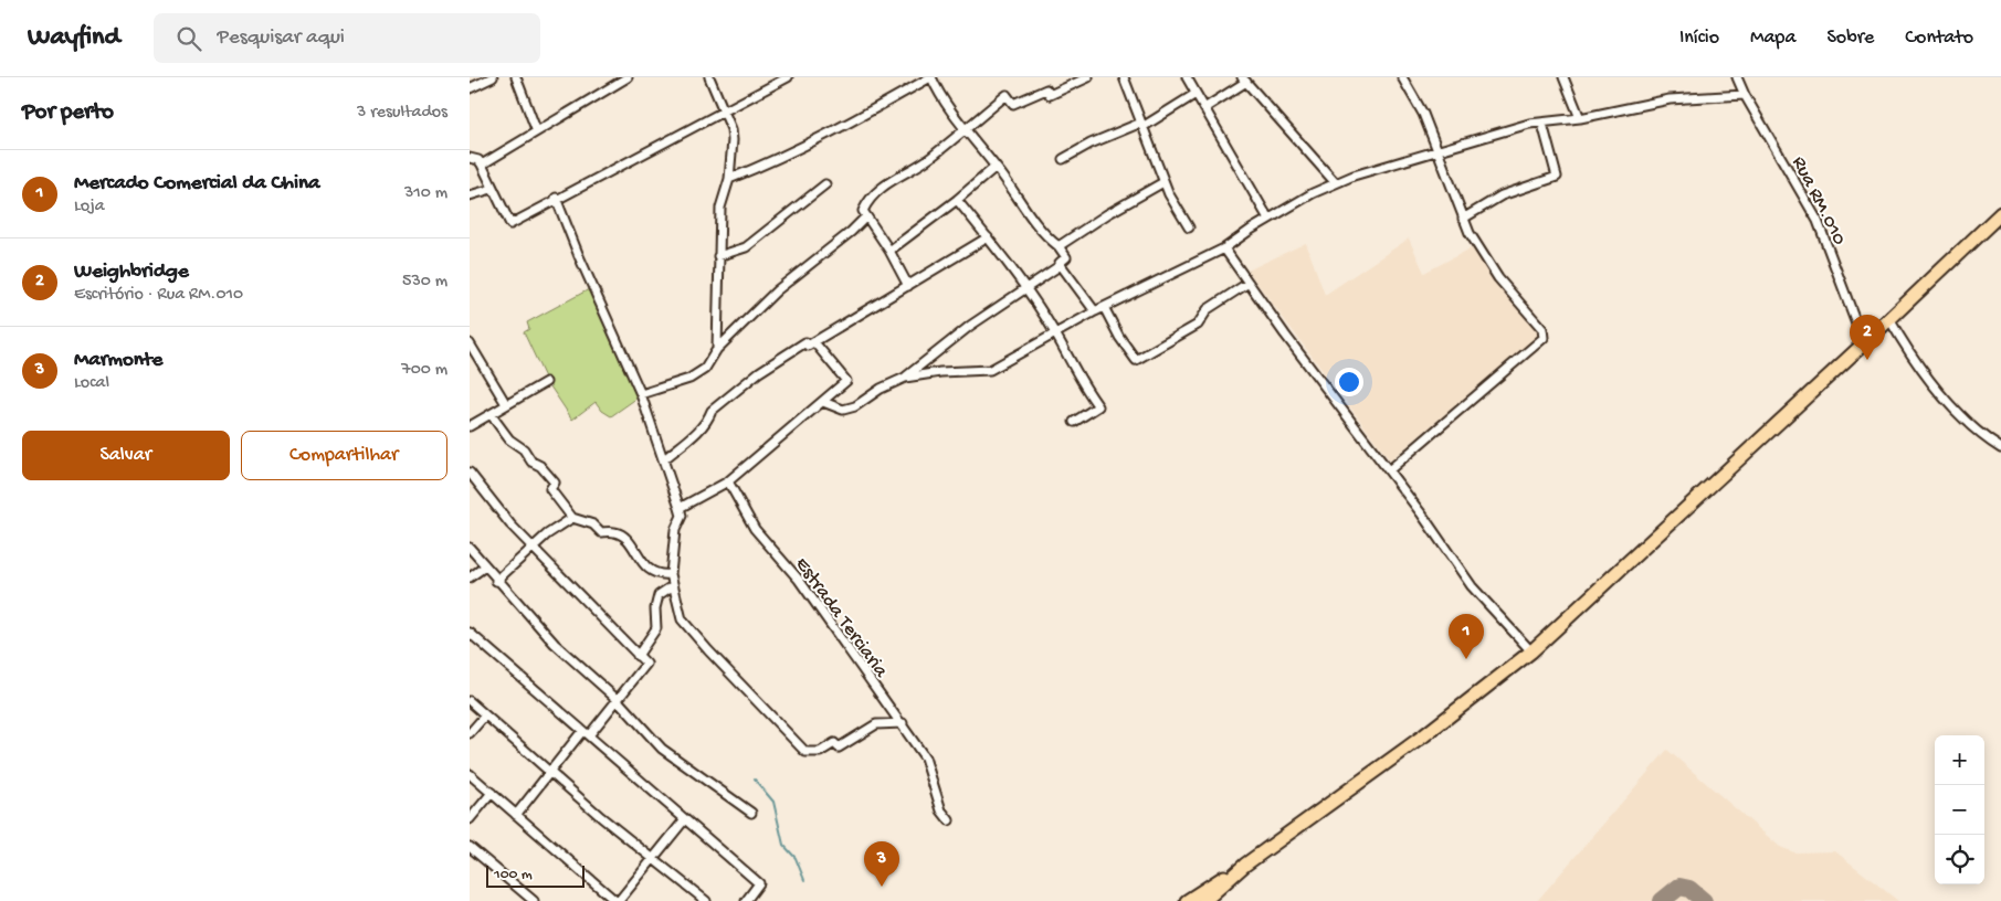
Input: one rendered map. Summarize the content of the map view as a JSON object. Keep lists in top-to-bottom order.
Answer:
{
  "streets": {
    "street": ["Rua RM.010", "Estrada Terciaria"]
  },
  "scale_bar": "100 m",
  "page": {
    "header": "Wayfind",
    "search": "Pesquisar aqui",
    "nav": [
      "Início",
      "Mapa",
      "Sobre",
      "Contato"
    ],
    "heading": ["Por perto", "3 resultados"],
    "list": [
      {
        "mark": "1",
        "name": "Mercado Comercial da China",
        "note": "Loja",
        "value": "310 m"
      },
      {
        "mark": "2",
        "name": "Weighbridge",
        "note": "Escritório · Rua RM.010",
        "value": "530 m"
      },
      {
        "mark": "3",
        "name": "Marmonte",
        "note": "Local",
        "value": "700 m"
      }
    ],
    "pins": ["2", "1", "3"],
    "buttons": ["Salvar", "Compartilhar"],
    "map_buttons": ["+", "−"],
    "scale": "100 m"
  }
}
